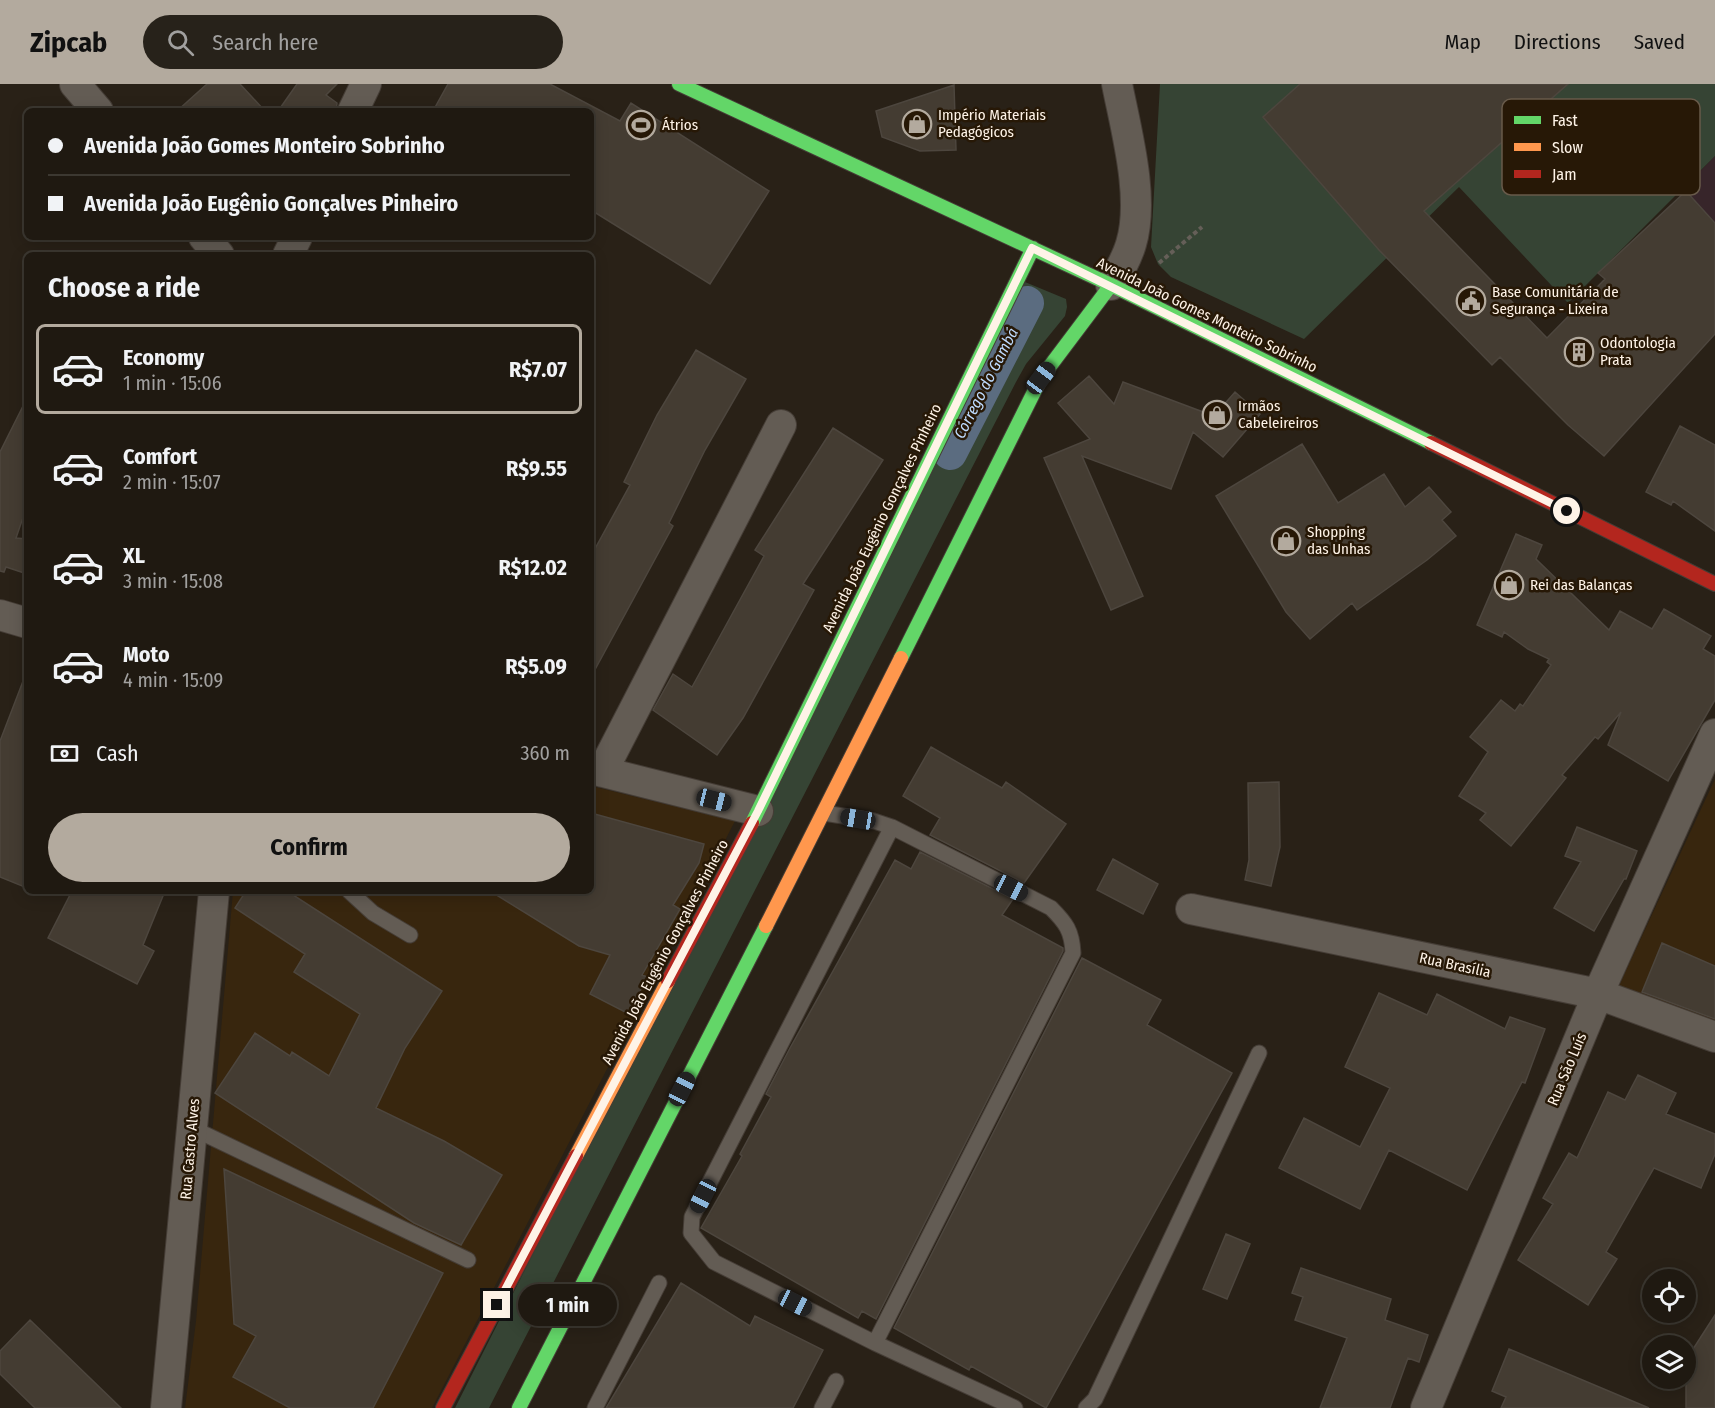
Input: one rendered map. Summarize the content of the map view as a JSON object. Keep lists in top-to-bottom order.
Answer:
{
  "streets": {
    "street": [
      "Avenida João Gomes Monteiro Sobrinho",
      "Avenida João Eugênio Gonçalves Pinheiro",
      "Rua Brasília",
      "Rua São Luís",
      "Rua Castro Alves"
    ]
  },
  "crossings": [
    ["Avenida João Gomes Monteiro Sobrinho", "Avenida João Eugênio Gonçalves Pinheiro"],
    ["Rua Brasília", "Rua São Luís"]
  ],
  "water": ["Córrego do Gambá"],
  "places": {
    "shop": [
      "Império Materiais Pedagógicos",
      "Irmãos Cabeleireiros",
      "Shopping das Unhas",
      "Rei das Balanças"
    ],
    "sports": ["Átrios"],
    "public building": ["Base Comunitária de Segurança - Lixeira"],
    "building": ["Odontologia Prata"]
  },
  "legend": ["Fast", "Slow", "Jam"],
  "page": {
    "header": "Zipcab",
    "search": "Search here",
    "nav": ["Map", "Directions", "Saved"],
    "banner": ["Avenida João Gomes Monteiro Sobrinho", "Avenida João Eugênio Gonçalves Pinheiro"],
    "heading": "Choose a ride",
    "list": [
      {
        "name": "Economy",
        "note": "1 min · 15:06",
        "value": "R$7.07"
      },
      {
        "name": "Comfort",
        "note": "2 min · 15:07",
        "value": "R$9.55"
      },
      {
        "name": "XL",
        "note": "3 min · 15:08",
        "value": "R$12.02"
      },
      {
        "name": "Moto",
        "note": "4 min · 15:09",
        "value": "R$5.09"
      }
    ],
    "pay": ["Cash", "360 m"],
    "buttons": "Confirm",
    "bubble": "1 min"
  }
}
